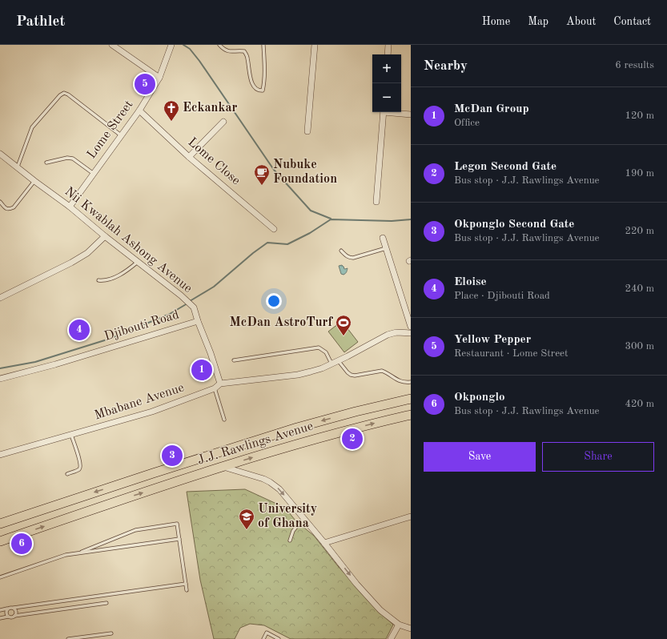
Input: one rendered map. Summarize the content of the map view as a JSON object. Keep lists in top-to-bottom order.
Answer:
{
  "streets": {
    "highway": ["J.J. Rawlings Avenue"],
    "street": [
      "Lome Street",
      "Lome Close",
      "Nii Kwablah Ashong Avenue",
      "Djibouti Road",
      "Mbabane Avenue"
    ]
  },
  "crossings": [
    ["Lome Street", "Lome Close"],
    ["Lome Street", "Nii Kwablah Ashong Avenue"],
    ["Nii Kwablah Ashong Avenue", "Djibouti Road"],
    ["Nii Kwablah Ashong Avenue", "Mbabane Avenue"]
  ],
  "places": {
    "church": ["Eckankar"],
    "cafe": ["Nubuke Foundation"],
    "sports": ["McDan AstroTurf"],
    "school or university": ["University of Ghana"]
  },
  "page": {
    "header": "Pathlet",
    "nav": [
      "Home",
      "Map",
      "About",
      "Contact"
    ],
    "heading": ["Nearby", "6 results"],
    "map_buttons": ["+", "−"],
    "pins": [
      "5",
      "4",
      "1",
      "2",
      "3",
      "6"
    ],
    "list": [
      {
        "mark": "1",
        "name": "McDan Group",
        "note": "Office",
        "value": "120 m"
      },
      {
        "mark": "2",
        "name": "Legon Second Gate",
        "note": "Bus stop · J.J. Rawlings Avenue",
        "value": "190 m"
      },
      {
        "mark": "3",
        "name": "Okponglo Second Gate",
        "note": "Bus stop · J.J. Rawlings Avenue",
        "value": "220 m"
      },
      {
        "mark": "4",
        "name": "Eloise",
        "note": "Place · Djibouti Road",
        "value": "240 m"
      },
      {
        "mark": "5",
        "name": "Yellow Pepper",
        "note": "Restaurant · Lome Street",
        "value": "300 m"
      },
      {
        "mark": "6",
        "name": "Okponglo",
        "note": "Bus stop · J.J. Rawlings Avenue",
        "value": "420 m"
      }
    ],
    "buttons": ["Save", "Share"]
  }
}
